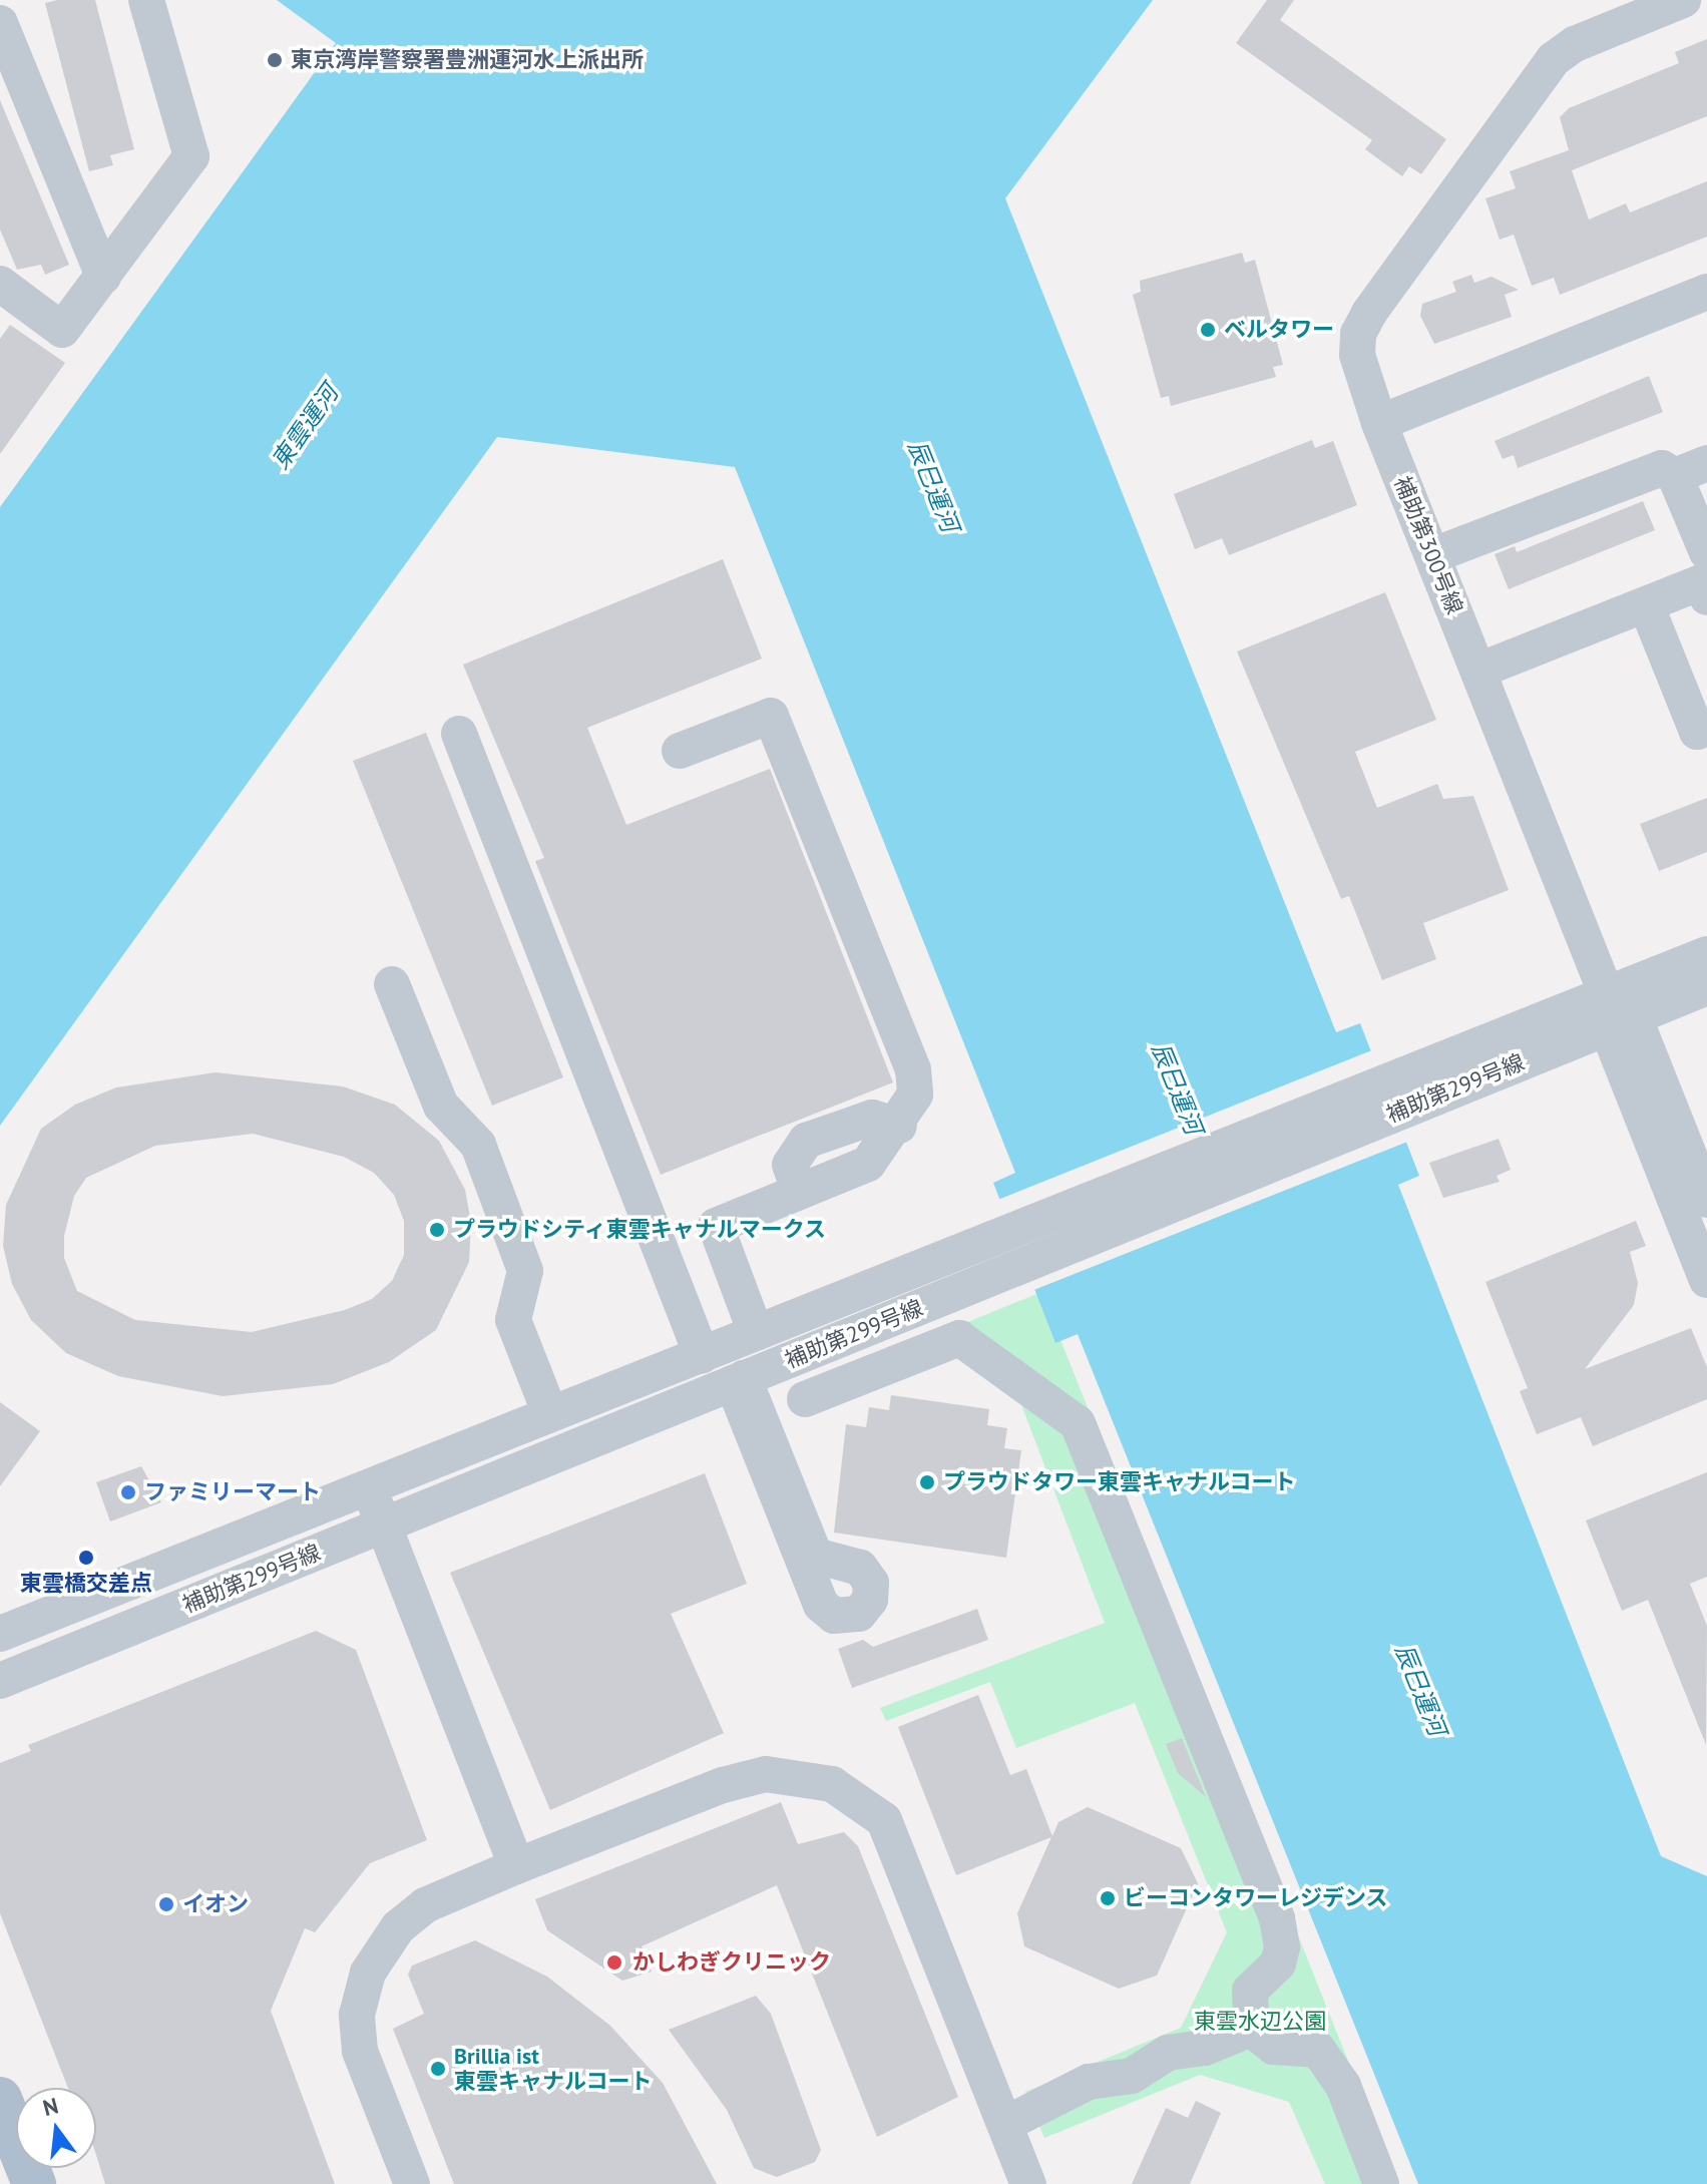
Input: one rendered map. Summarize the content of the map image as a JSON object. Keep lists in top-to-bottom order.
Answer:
{
  "streets": {
    "street": ["補助第300号線", "補助第299号線"]
  },
  "crossings": [
    ["補助第300号線", "補助第299号線"]
  ],
  "water": ["東雲運河", "辰巳運河"],
  "parks": ["東雲水辺公園"],
  "places": [
    "東京湾岸警察署豊洲運河水上派出所",
    "ベルタワー",
    "プラウドシティ東雲キャナルマークス",
    "プラウドタワー東雲キャナルコート",
    "ファミリーマート",
    "東雲橋交差点",
    "ビーコンタワーレジデンス",
    "イオン",
    "かしわぎクリニック",
    "Brillia ist 東雲キャナルコート"
  ],
  "north": "top"
}
